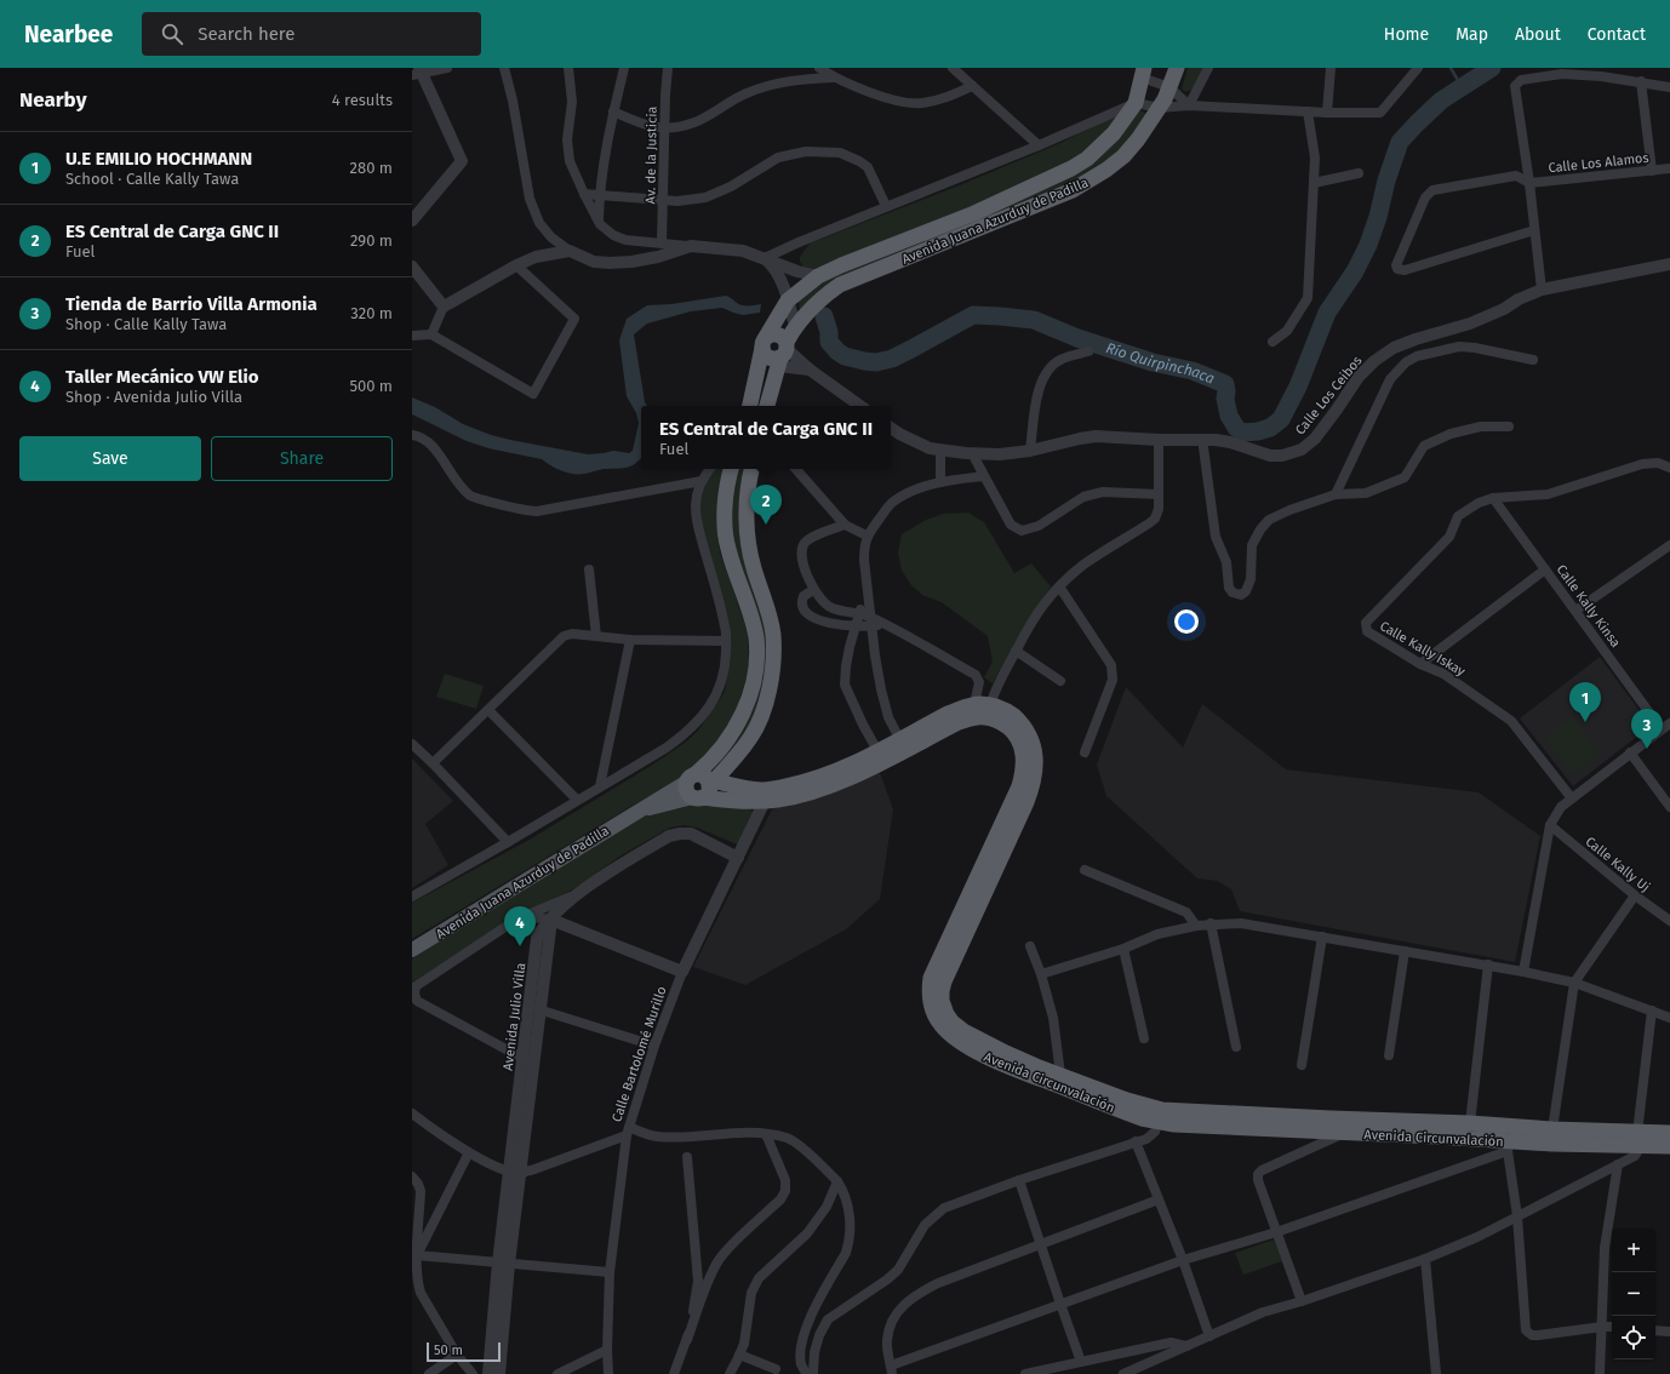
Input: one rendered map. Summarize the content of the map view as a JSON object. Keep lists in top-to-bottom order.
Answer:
{
  "streets": {
    "highway": ["Avenida Juana Azurduy de Padilla", "Avenida Circunvalación"],
    "street": [
      "Av. de la Justicia",
      "Calle Los Alamos",
      "Calle Los Ceibos",
      "Calle Kally Kinsa",
      "Calle Kally Iskay",
      "Calle Kally Uj",
      "Avenida Julio Villa",
      "Calle Bartolomé Murillo"
    ]
  },
  "crossings": [
    ["Avenida Juana Azurduy de Padilla", "Avenida Circunvalación"],
    ["Calle Kally Kinsa", "Calle Kally Iskay"],
    ["Calle Bartolomé Murillo", "Avenida Circunvalación"]
  ],
  "water": ["Río Quirpinchaca"],
  "scale_bar": "50 m",
  "page": {
    "header": "Nearbee",
    "search": "Search here",
    "nav": [
      "Home",
      "Map",
      "About",
      "Contact"
    ],
    "heading": ["Nearby", "4 results"],
    "list": [
      {
        "mark": "1",
        "name": "U.E EMILIO HOCHMANN",
        "note": "School · Calle Kally Tawa",
        "value": "280 m"
      },
      {
        "mark": "2",
        "name": "ES Central de Carga GNC II",
        "note": "Fuel",
        "value": "290 m"
      },
      {
        "mark": "3",
        "name": "Tienda de Barrio Villa Armonia",
        "note": "Shop · Calle Kally Tawa",
        "value": "320 m"
      },
      {
        "mark": "4",
        "name": "Taller Mecánico VW Elio",
        "note": "Shop · Avenida Julio Villa",
        "value": "500 m"
      }
    ],
    "popup": ["ES Central de Carga GNC II", "Fuel"],
    "buttons": ["Save", "Share"],
    "pins": [
      "2",
      "1",
      "3",
      "4"
    ],
    "map_buttons": ["+", "−"],
    "scale": "50 m"
  }
}
